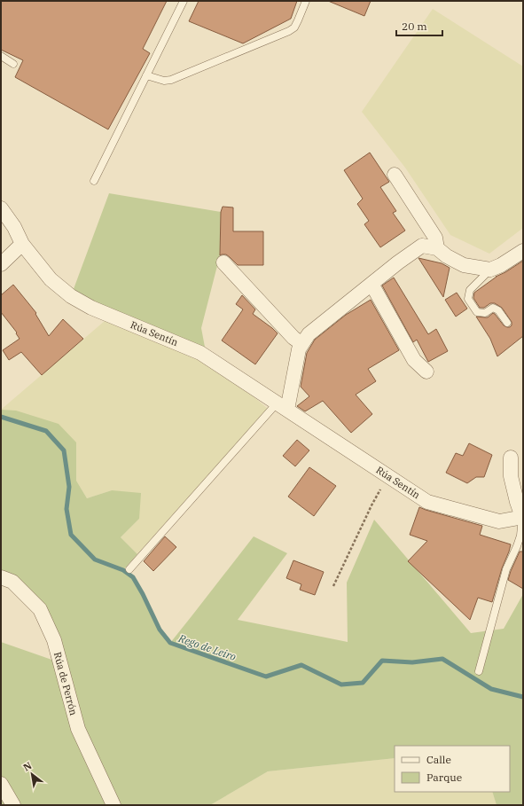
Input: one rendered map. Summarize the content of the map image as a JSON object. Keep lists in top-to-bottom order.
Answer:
{
  "streets": {
    "street": ["Rúa Sentín", "Rúa de Perrón"]
  },
  "water": ["Rego de Leiro"],
  "legend": ["Calle", "Parque"],
  "scale_bar": "20 m",
  "north": "top left"
}
